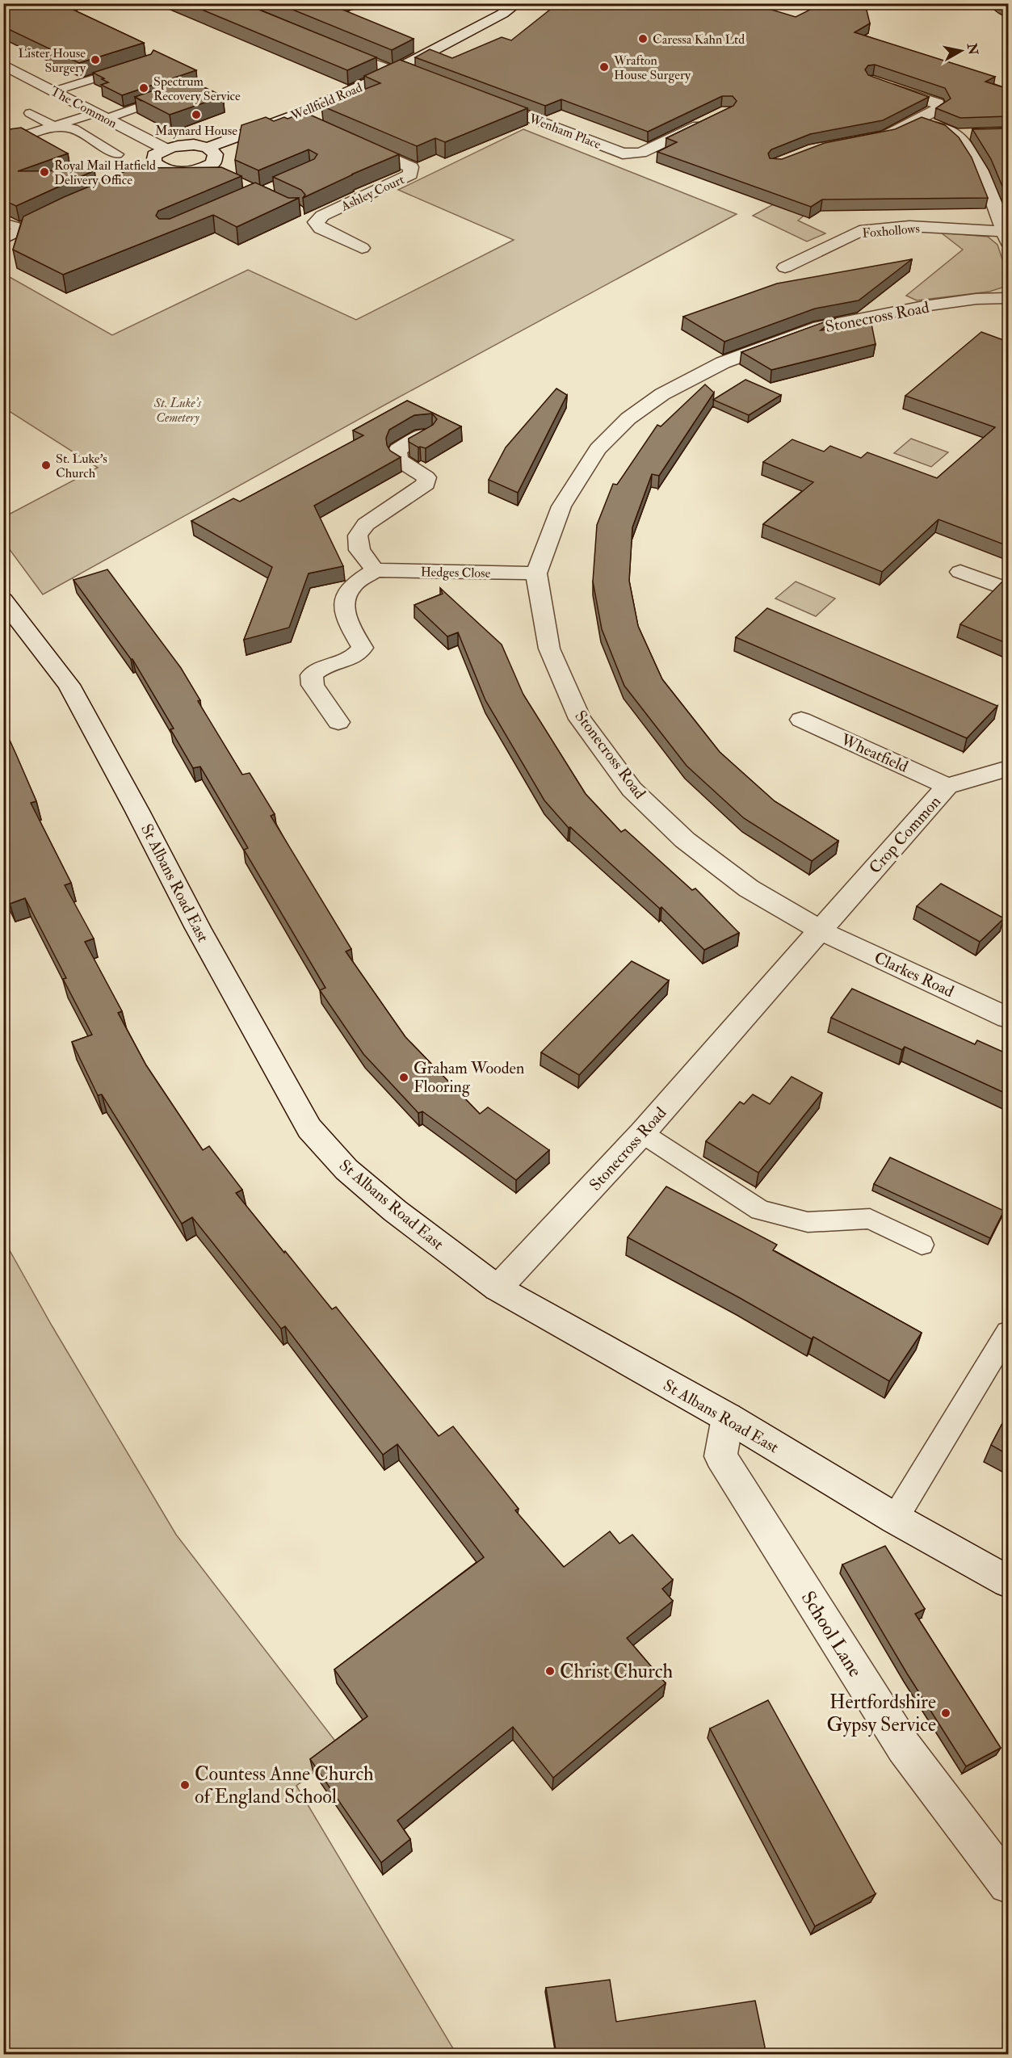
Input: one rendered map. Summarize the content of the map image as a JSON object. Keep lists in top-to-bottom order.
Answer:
{
  "streets": {
    "street": [
      "Wellfield Road",
      "The Common",
      "Wenham Place",
      "Ashley Court",
      "Foxhollows",
      "Stonecross Road",
      "Hedges Close",
      "Wheatfield",
      "Crop Common",
      "St Albans Road East",
      "Clarkes Road",
      "School Lane"
    ]
  },
  "crossings": [
    ["Wellfield Road", "The Common"],
    ["Stonecross Road", "Hedges Close"],
    ["Stonecross Road", "Crop Common"],
    ["Stonecross Road", "St Albans Road East"],
    ["Stonecross Road", "Clarkes Road"],
    ["Wheatfield", "Crop Common"],
    ["Crop Common", "Clarkes Road"],
    ["St Albans Road East", "School Lane"]
  ],
  "parks": ["St. Luke's Cemetery"],
  "places": [
    "Caressa Kahn Ltd",
    "Lister House Surgery",
    "Wrafton House Surgery",
    "Spectrum Recovery Service",
    "Maynard House",
    "Royal Mail Hatfield Delivery Office",
    "St. Luke's Church",
    "Graham Wooden Flooring",
    "Christ Church",
    "Hertfordshire Gypsy Service",
    "Countess Anne Church of England School"
  ],
  "north": "right"
}
